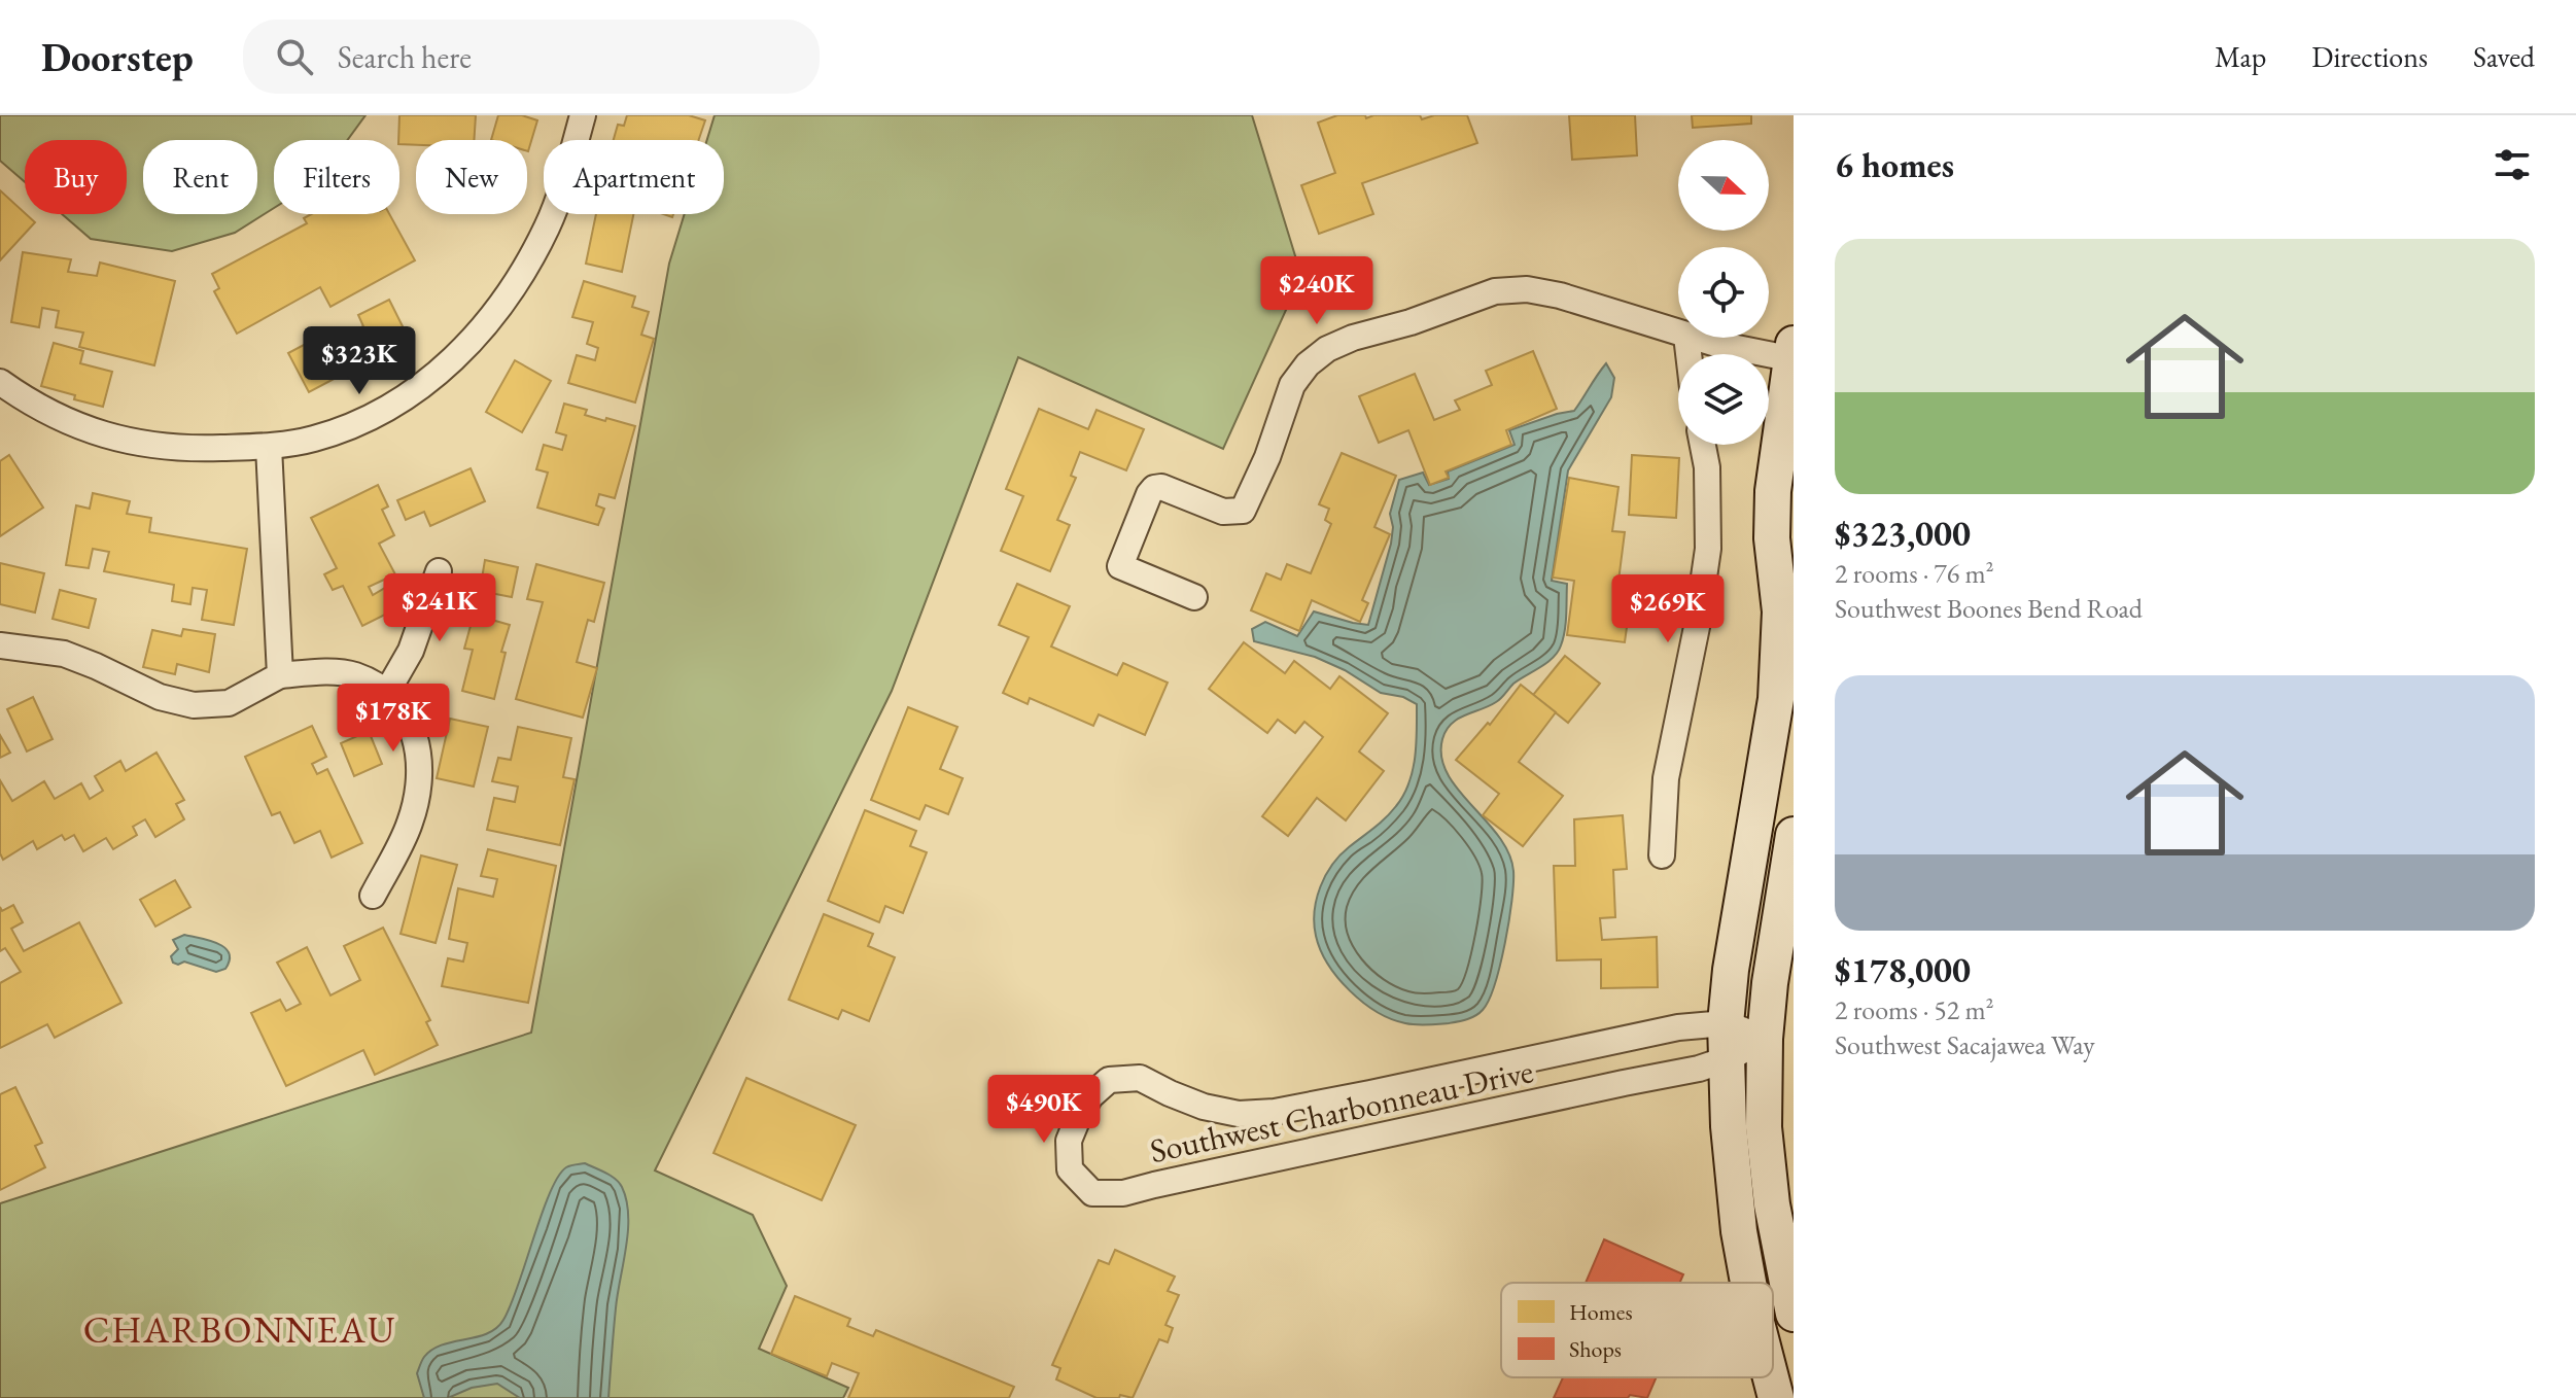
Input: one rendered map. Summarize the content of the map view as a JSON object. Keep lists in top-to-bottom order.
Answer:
{
  "streets": {
    "street": ["Southwest Charbonneau Drive"]
  },
  "districts": ["CHARBONNEAU"],
  "legend": ["Homes", "Shops"],
  "north": "right",
  "page": {
    "header": "Doorstep",
    "search": "Search here",
    "nav": ["Map", "Directions", "Saved"],
    "heading": "6 homes",
    "chip": [
      "Buy",
      "Rent",
      "Filters",
      "New",
      "Apartment"
    ],
    "list": [
      {
        "name": "$323,000",
        "note": "2 rooms · 76 m² · Southwest Boones Bend Road"
      },
      {
        "name": "$178,000",
        "note": "2 rooms · 52 m² · Southwest Sacajawea Way"
      }
    ],
    "price": [
      "$240K",
      "$323K",
      "$241K",
      "$269K",
      "$178K",
      "$490K"
    ]
  }
}
